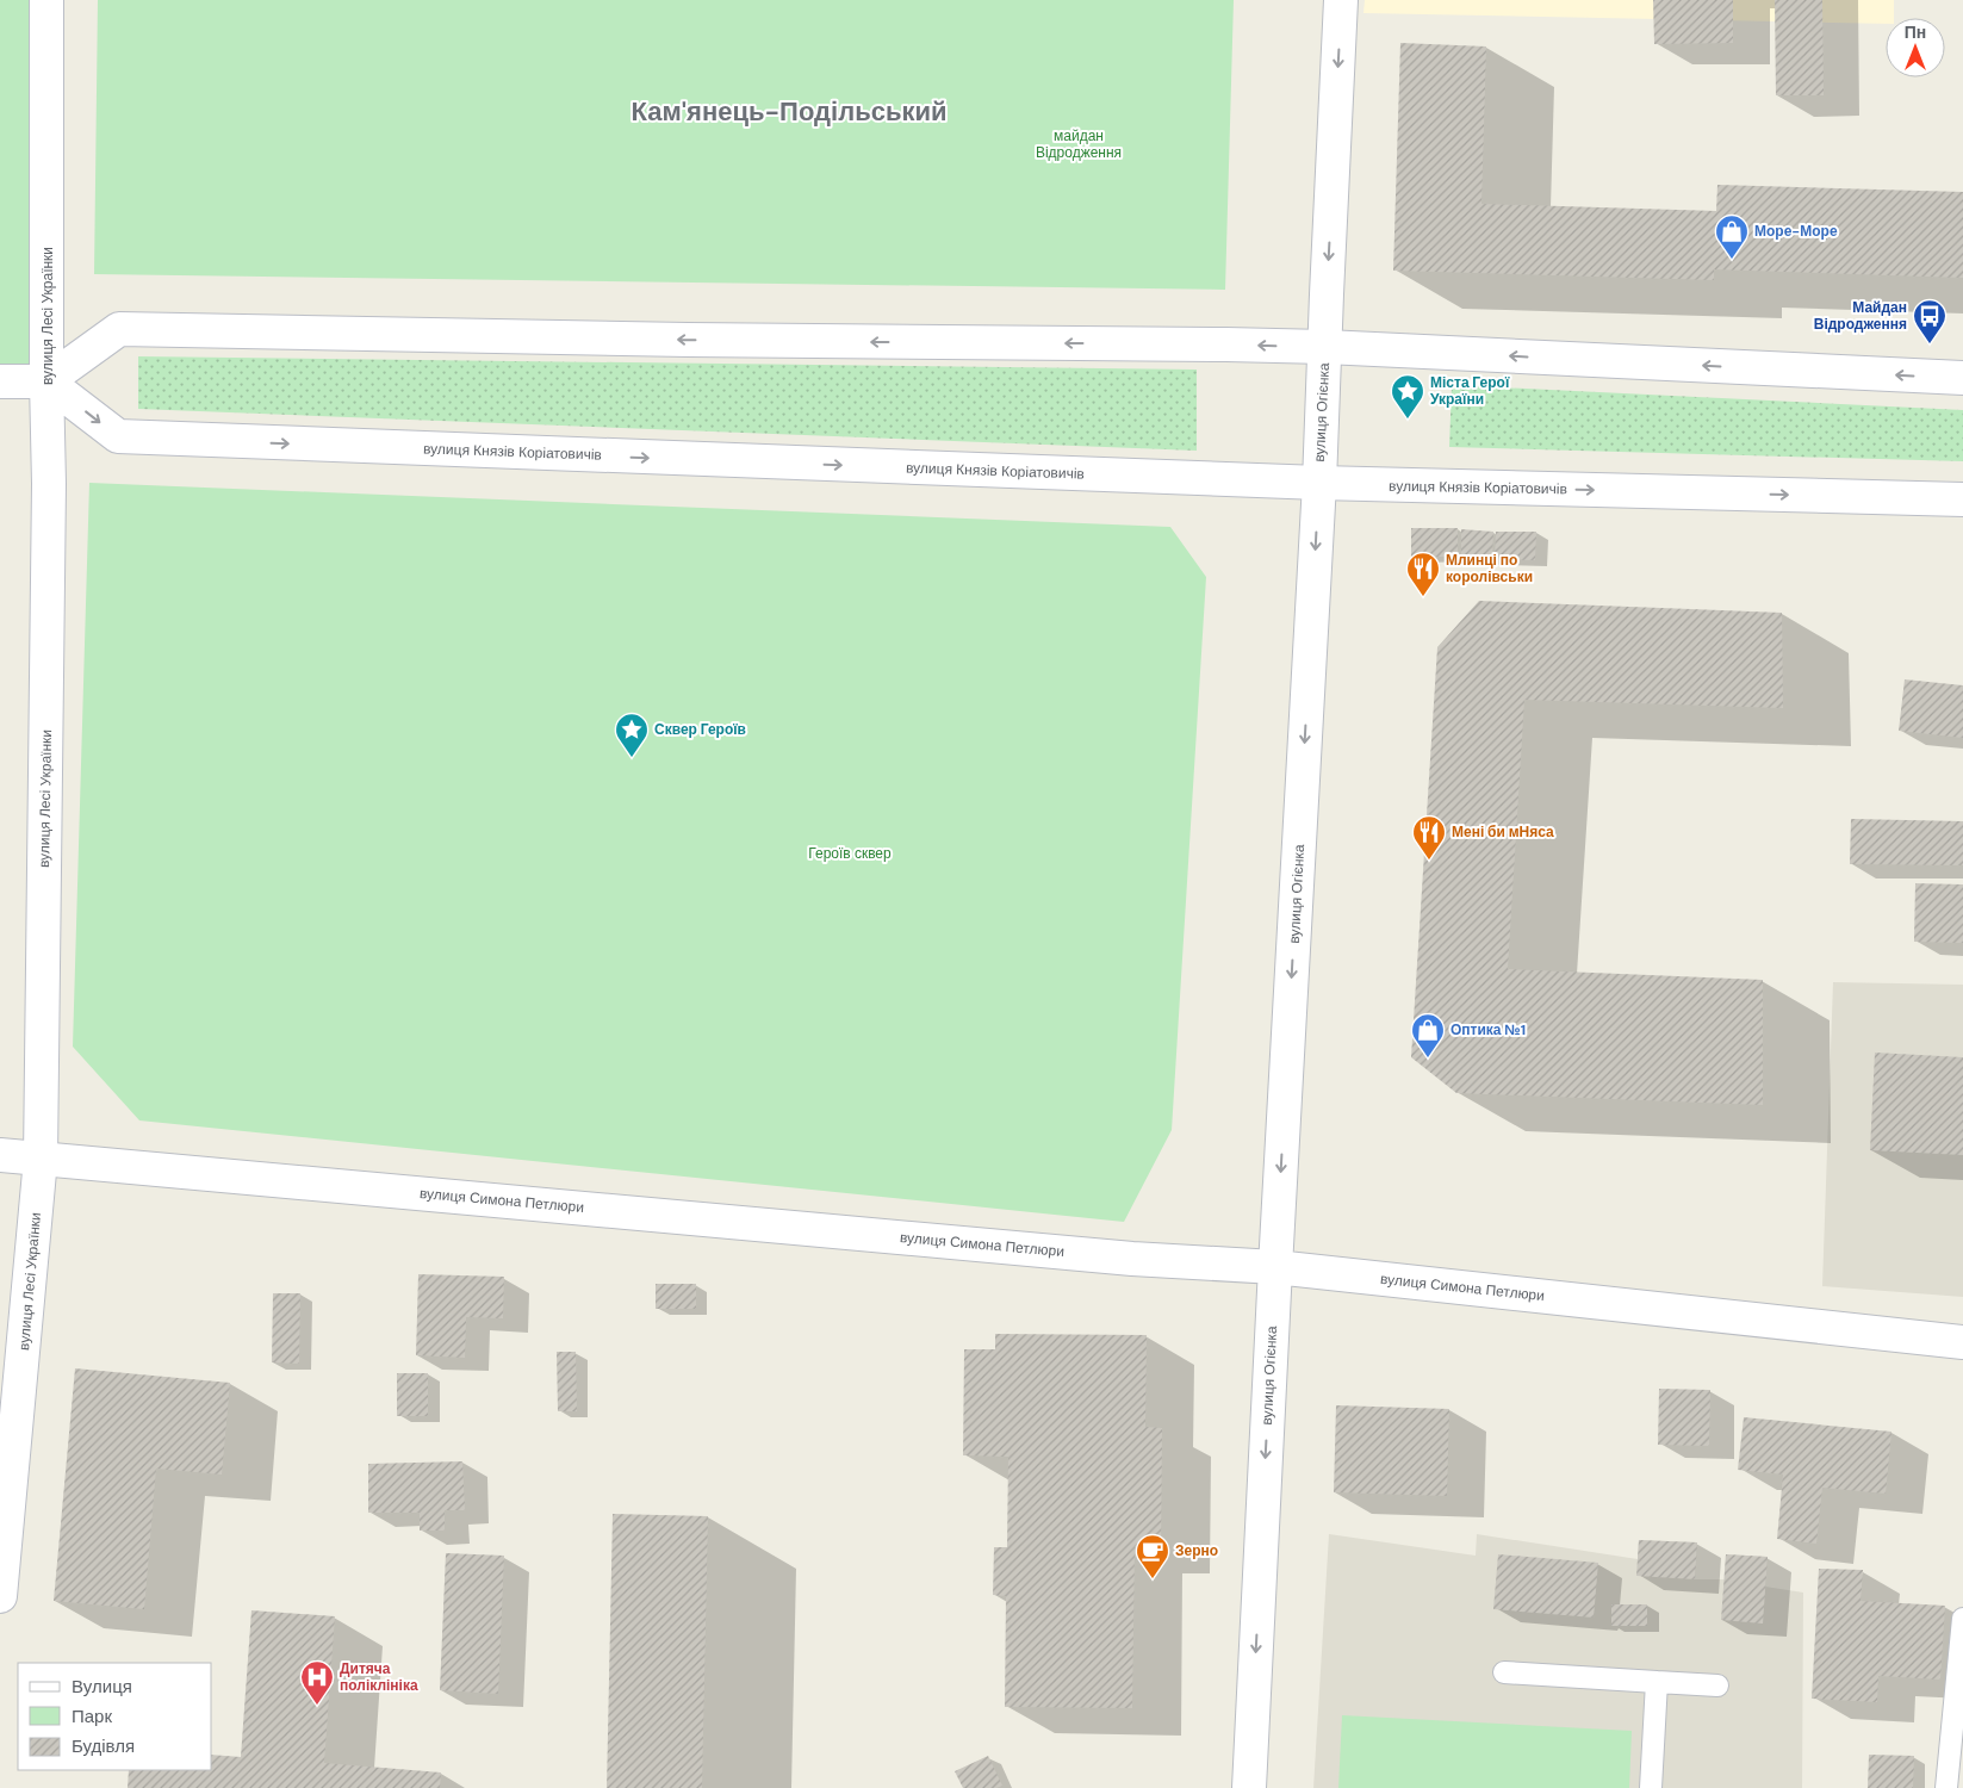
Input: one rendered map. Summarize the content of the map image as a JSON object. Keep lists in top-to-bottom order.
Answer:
{
  "streets": {
    "street": [
      "вулиця Лесі Українки",
      "вулиця Огієнка",
      "вулиця Князів Коріатовичів",
      "вулиця Симона Петлюри"
    ]
  },
  "crossings": [
    ["вулиця Лесі Українки", "вулиця Князів Коріатовичів"],
    ["вулиця Лесі Українки", "вулиця Симона Петлюри"],
    ["вулиця Огієнка", "вулиця Князів Коріатовичів"],
    ["вулиця Огієнка", "вулиця Симона Петлюри"]
  ],
  "one_way": ["вулиця Огієнка"],
  "districts": ["Кам'янець-Подільський"],
  "parks": ["майдан Відродження", "Героїв сквер"],
  "places": {
    "shop": ["Море-Море", "Оптика №1"],
    "bus stop": ["Майдан Відродження"],
    "place": ["Міста Герої України", "Сквер Героїв"],
    "restaurant": ["Млинці по королівськи", "Мені би мНяса"],
    "cafe": ["Зерно"],
    "hospital": ["Дитяча поліклініка"]
  },
  "legend": ["Вулиця", "Парк", "Будівля"],
  "north": "top"
}
